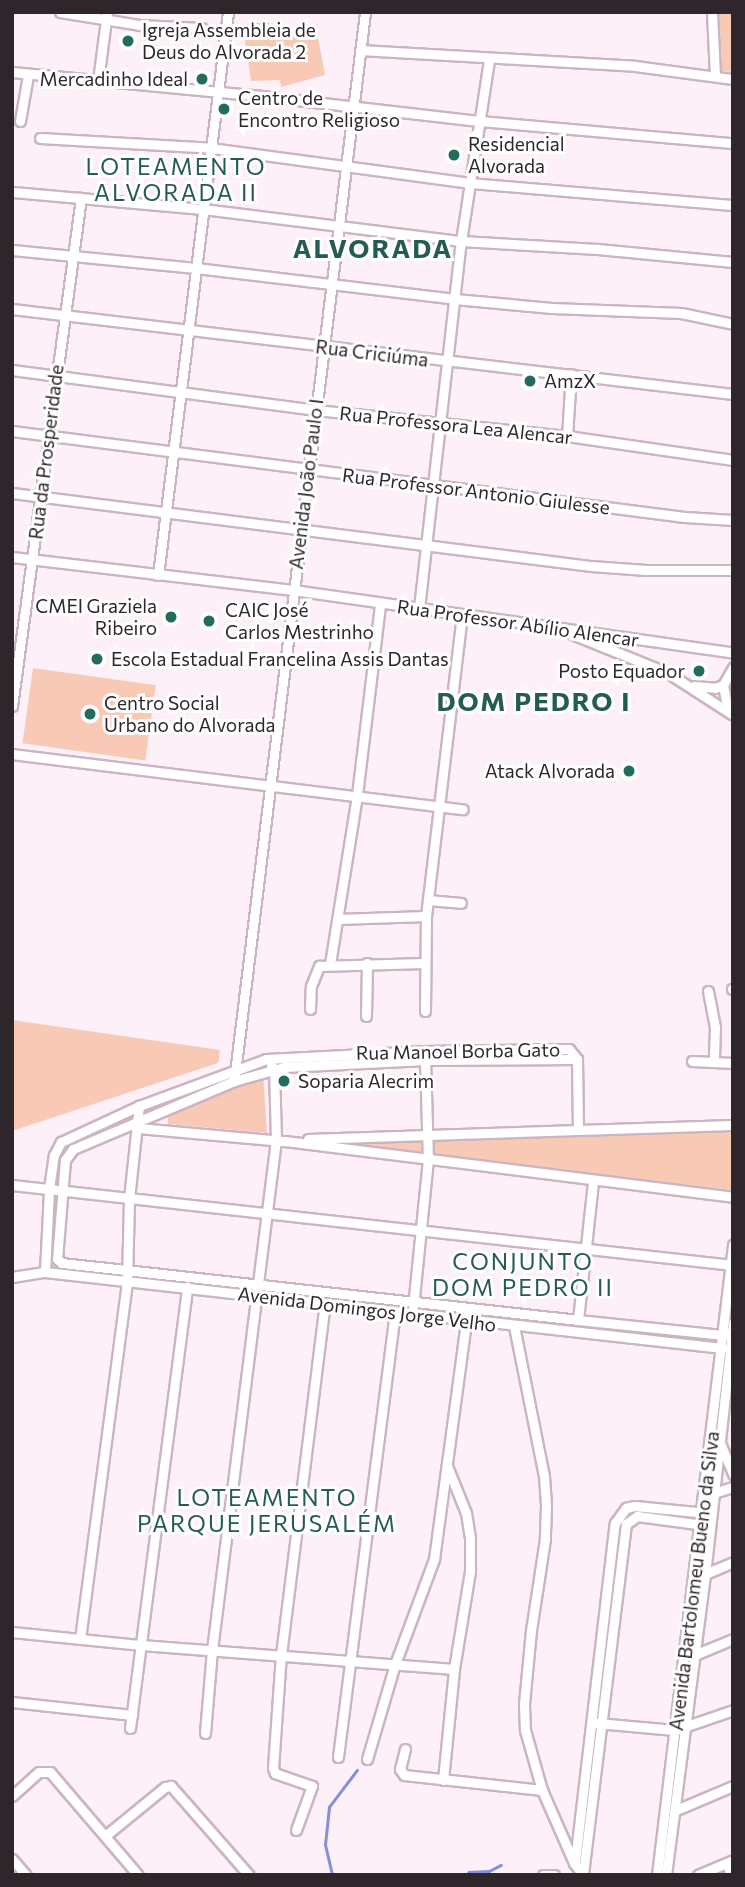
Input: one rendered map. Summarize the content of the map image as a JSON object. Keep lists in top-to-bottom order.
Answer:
{
  "streets": {
    "street": [
      "Rua Criciúma",
      "Rua Professora Lea Alencar",
      "Rua da Prosperidade",
      "Avenida João Paulo I",
      "Rua Professor Antonio Giulesse",
      "Rua Professor Abílio Alencar",
      "Rua Manoel Borba Gato",
      "Avenida Domingos Jorge Velho",
      "Avenida Bartolomeu Bueno da Silva"
    ]
  },
  "crossings": [
    ["Rua Criciúma", "Rua da Prosperidade"],
    ["Rua Criciúma", "Avenida João Paulo I"],
    ["Rua Professora Lea Alencar", "Rua da Prosperidade"],
    ["Rua Professora Lea Alencar", "Avenida João Paulo I"],
    ["Rua da Prosperidade", "Rua Professor Antonio Giulesse"],
    ["Rua da Prosperidade", "Rua Professor Abílio Alencar"],
    ["Avenida João Paulo I", "Rua Professor Antonio Giulesse"],
    ["Avenida João Paulo I", "Rua Professor Abílio Alencar"],
    ["Avenida João Paulo I", "Rua Manoel Borba Gato"],
    ["Rua Manoel Borba Gato", "Avenida Domingos Jorge Velho"],
    ["Avenida Domingos Jorge Velho", "Avenida Bartolomeu Bueno da Silva"]
  ],
  "districts": [
    "LOTEAMENTO ALVORADA II",
    "ALVORADA",
    "DOM PEDRO I",
    "CONJUNTO DOM PEDRO II",
    "LOTEAMENTO PARQUE JERUSALÉM"
  ],
  "places": [
    "Igreja Assembleia de Deus do Alvorada 2",
    "Mercadinho Ideal",
    "Centro de Encontro Religioso",
    "Residencial Alvorada",
    "AmzX",
    "CMEI Graziela Ribeiro",
    "CAIC José Carlos Mestrinho",
    "Escola Estadual Francelina Assis Dantas",
    "Posto Equador",
    "Centro Social Urbano do Alvorada",
    "Atack Alvorada",
    "Soparia Alecrim"
  ]
}
